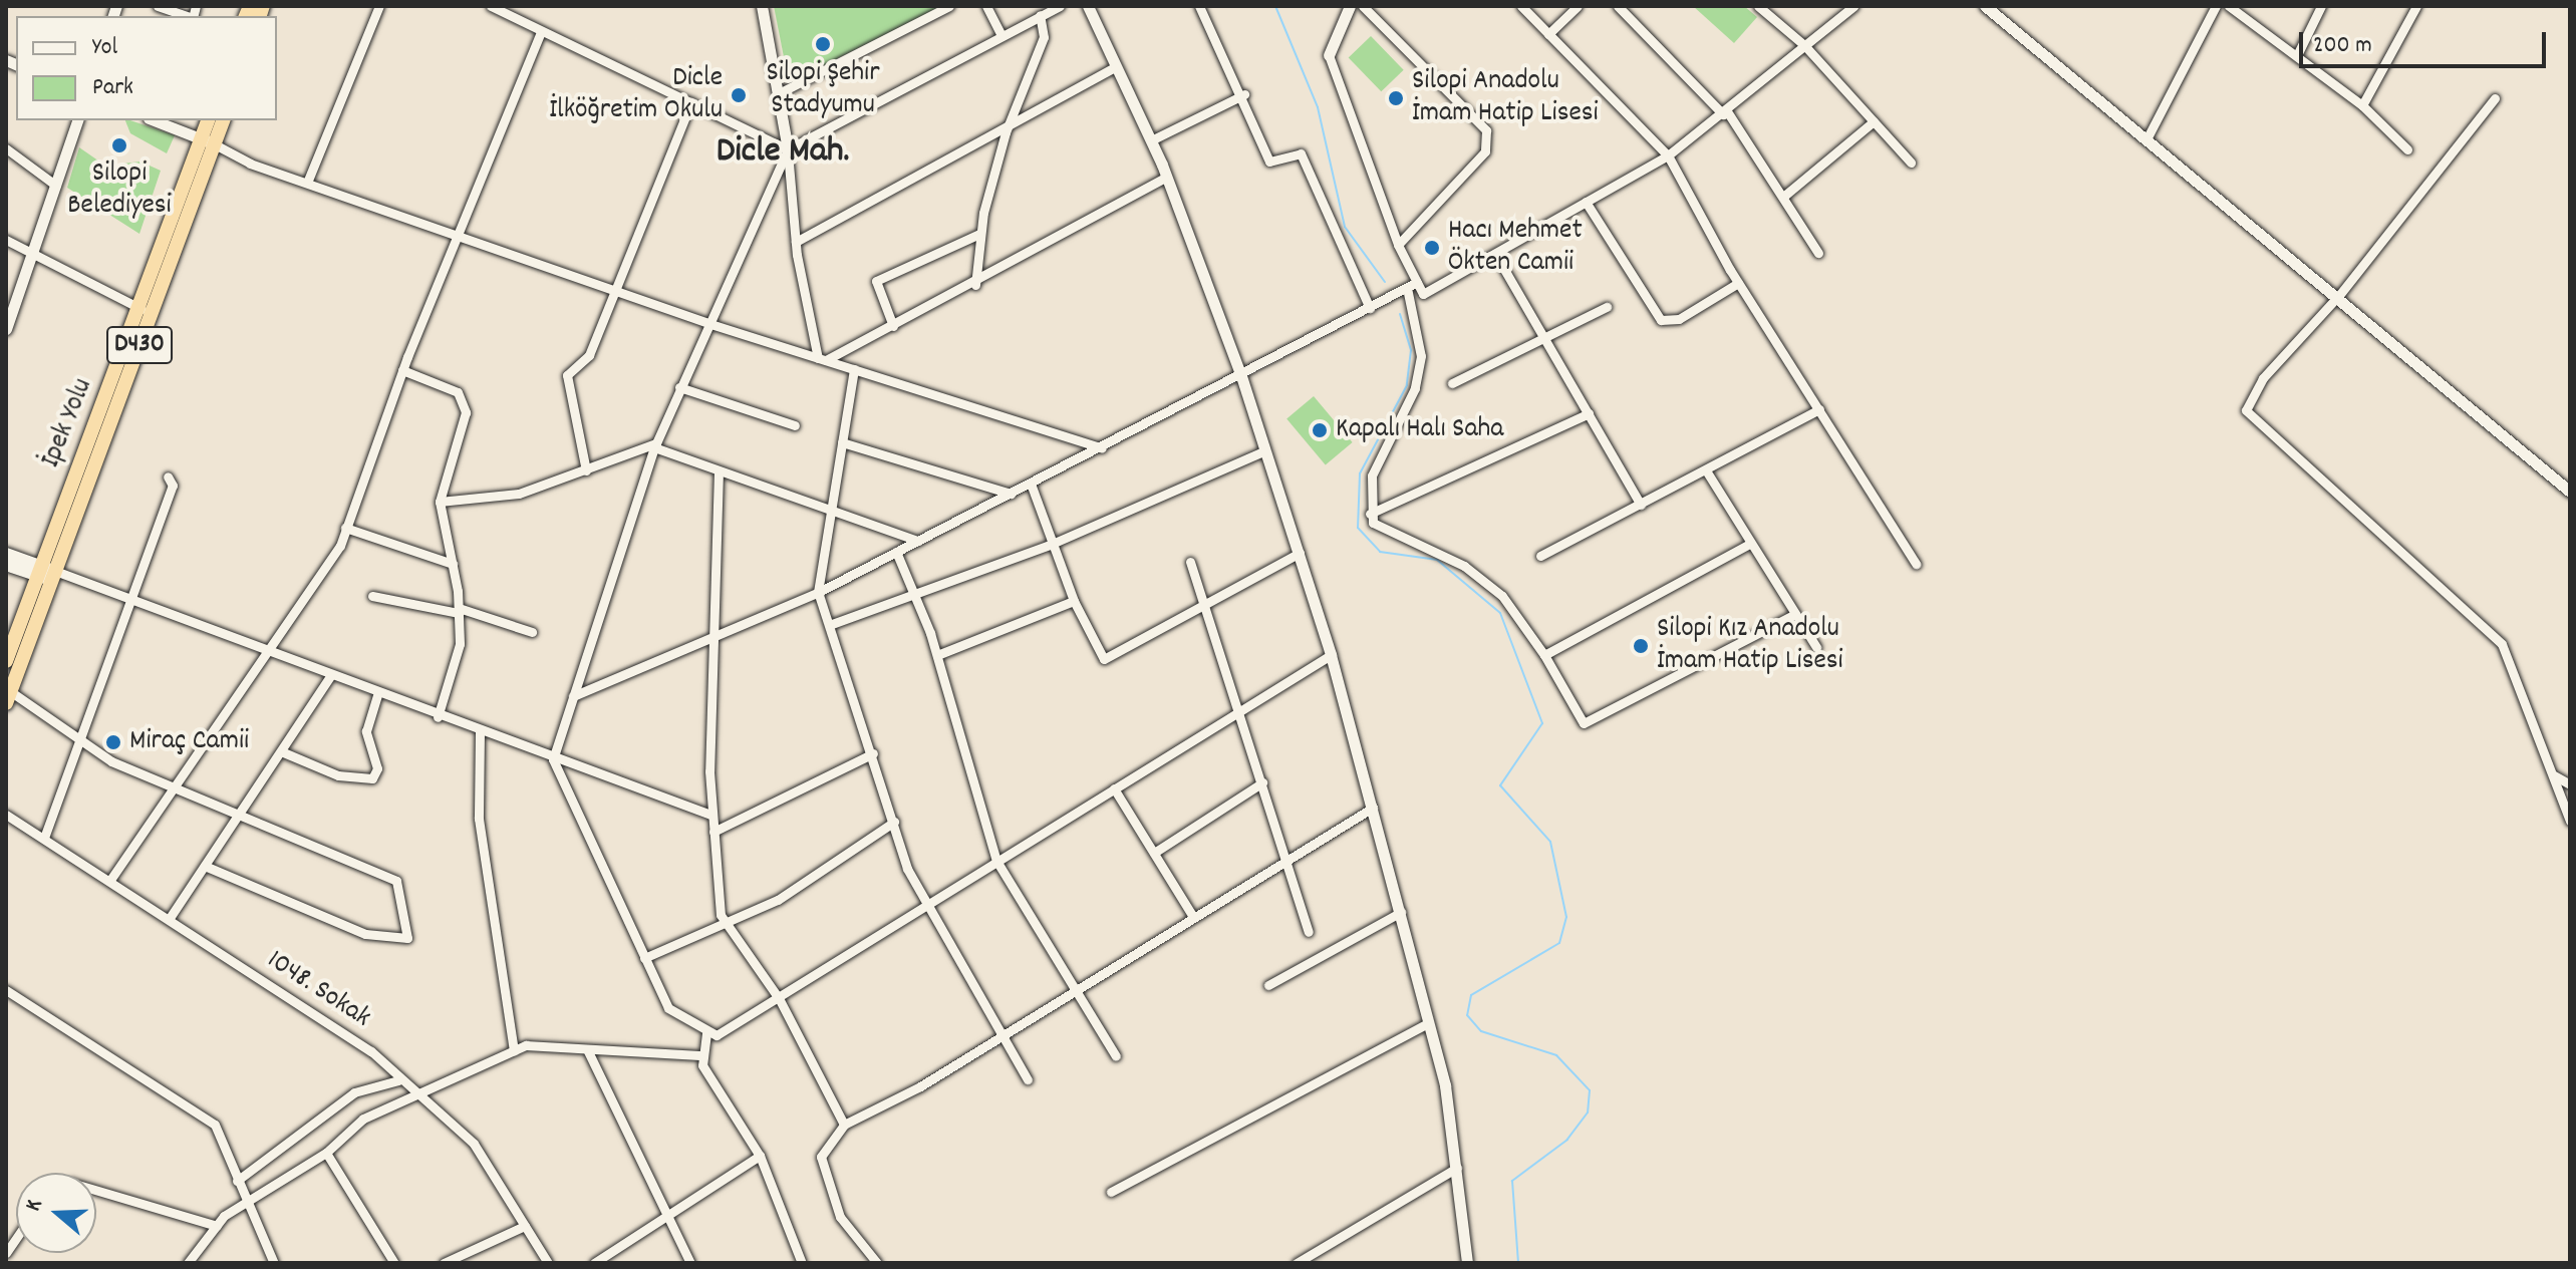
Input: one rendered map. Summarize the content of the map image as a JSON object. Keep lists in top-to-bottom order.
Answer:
{
  "streets": {
    "highway": ["D430", "İpek Yolu"],
    "street": ["1048. Sokak"]
  },
  "crossings": [
    ["D430", "İpek Yolu"]
  ],
  "districts": ["Dicle Mah."],
  "places": [
    "Silopi Şehir Stadyumu",
    "Dicle İlköğretim Okulu",
    "Silopi Anadolu İmam Hatip Lisesi",
    "Silopi Belediyesi",
    "Hacı Mehmet Ökten Camii",
    "Kapalı Halı Saha",
    "Silopi Kız Anadolu İmam Hatip Lisesi",
    "Miraç Camii"
  ],
  "legend": ["Yol", "Park"],
  "scale_bar": "200 m",
  "north": "left"
}
